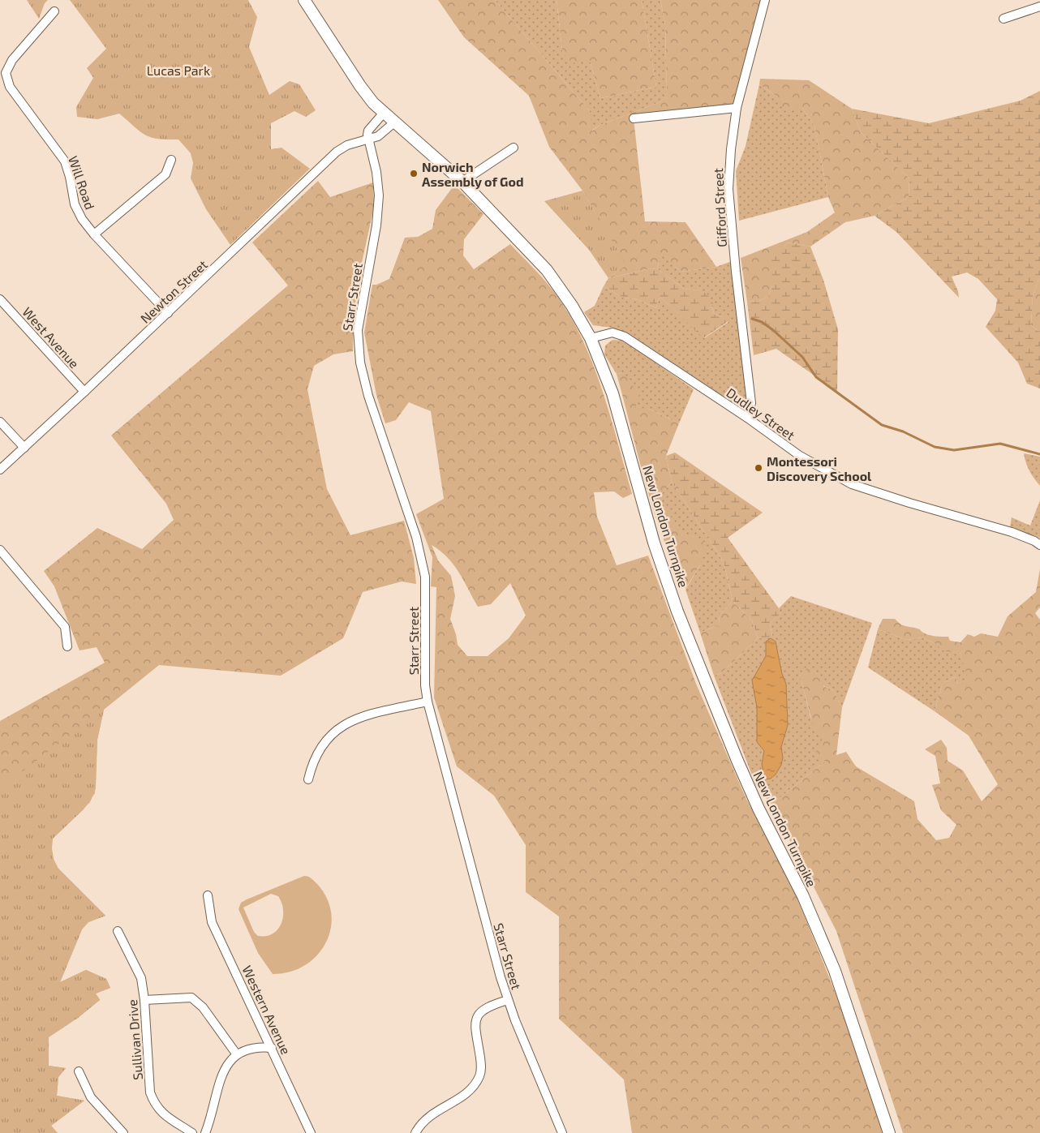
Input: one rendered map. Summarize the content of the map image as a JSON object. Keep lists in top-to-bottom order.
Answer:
{
  "streets": {
    "main road": ["New London Turnpike"],
    "street": [
      "Will Road",
      "Gifford Street",
      "Newton Street",
      "Starr Street",
      "West Avenue",
      "Dudley Street",
      "Western Avenue",
      "Sullivan Drive"
    ]
  },
  "crossings": [
    ["Will Road", "Newton Street"],
    ["Gifford Street", "Dudley Street"],
    ["Newton Street", "Starr Street"],
    ["Newton Street", "West Avenue"],
    ["Dudley Street", "New London Turnpike"]
  ],
  "parks": ["Lucas Park"],
  "places": ["Norwich Assembly of God", "Montessori Discovery School"]
}
